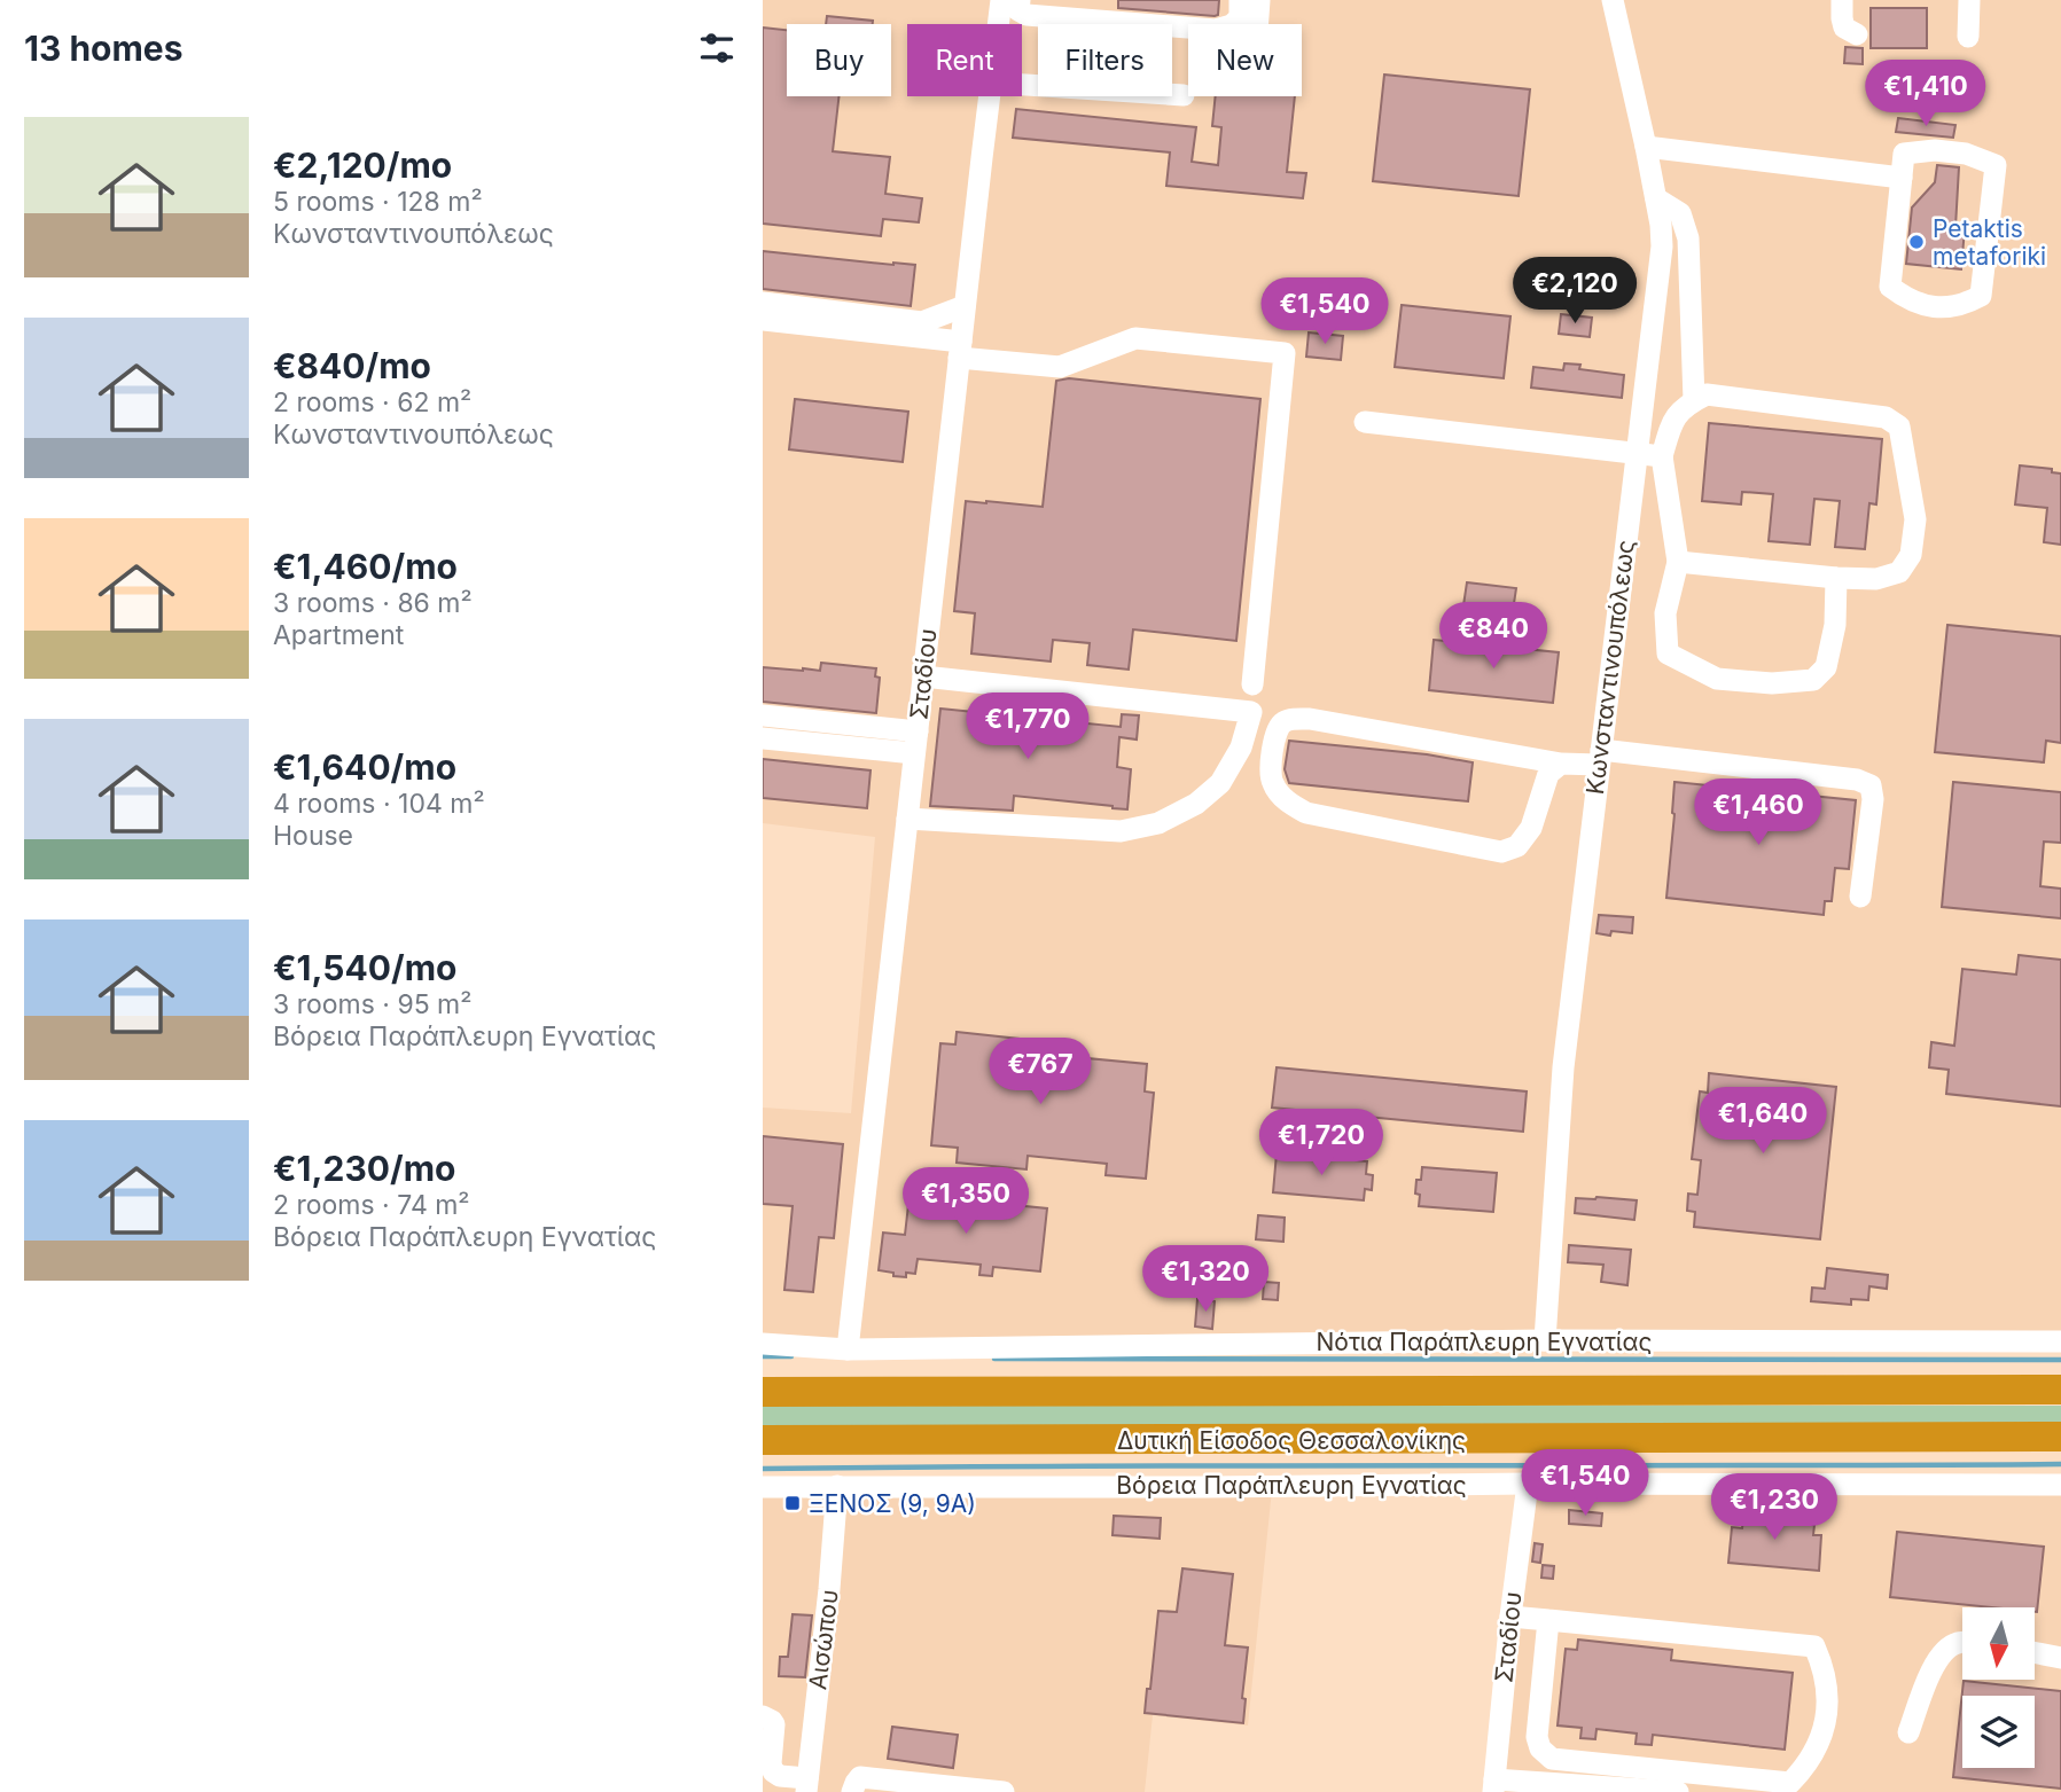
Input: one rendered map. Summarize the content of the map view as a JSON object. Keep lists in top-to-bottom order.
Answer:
{
  "streets": {
    "highway": ["Δυτική Είσοδος Θεσσαλονίκης"],
    "street": [
      "Κωνσταντινουπόλεως",
      "Σταδίου",
      "Νότια Παράπλευρη Εγνατίας",
      "Βόρεια Παράπλευρη Εγνατίας",
      "Αισώπου"
    ]
  },
  "crossings": [
    ["Κωνσταντινουπόλεως", "Νότια Παράπλευρη Εγνατίας"],
    ["Σταδίου", "Νότια Παράπλευρη Εγνατίας"],
    ["Σταδίου", "Βόρεια Παράπλευρη Εγνατίας"],
    ["Βόρεια Παράπλευρη Εγνατίας", "Αισώπου"]
  ],
  "places": {
    "other": ["Petaktis metaforiki"],
    "transit": ["ΞΕΝΟΣ (9, 9Α)"]
  },
  "north": "bottom",
  "page": {
    "heading": "13 homes",
    "chip": [
      "Buy",
      "Rent",
      "Filters",
      "New"
    ],
    "price": [
      "€1,410",
      "€2,120",
      "€1,540",
      "€840",
      "€1,770",
      "€1,460",
      "€767",
      "€1,640",
      "€1,720",
      "€1,350",
      "€1,320",
      "€1,540",
      "€1,230"
    ],
    "list": [
      {
        "name": "€2,120/mo",
        "note": "5 rooms · 128 m² · Κωνσταντινουπόλεως"
      },
      {
        "name": "€840/mo",
        "note": "2 rooms · 62 m² · Κωνσταντινουπόλεως"
      },
      {
        "name": "€1,460/mo",
        "note": "3 rooms · 86 m² · Apartment"
      },
      {
        "name": "€1,640/mo",
        "note": "4 rooms · 104 m² · House"
      },
      {
        "name": "€1,540/mo",
        "note": "3 rooms · 95 m² · Βόρεια Παράπλευρη Εγνατίας"
      },
      {
        "name": "€1,230/mo",
        "note": "2 rooms · 74 m² · Βόρεια Παράπλευρη Εγνατίας"
      }
    ]
  }
}
